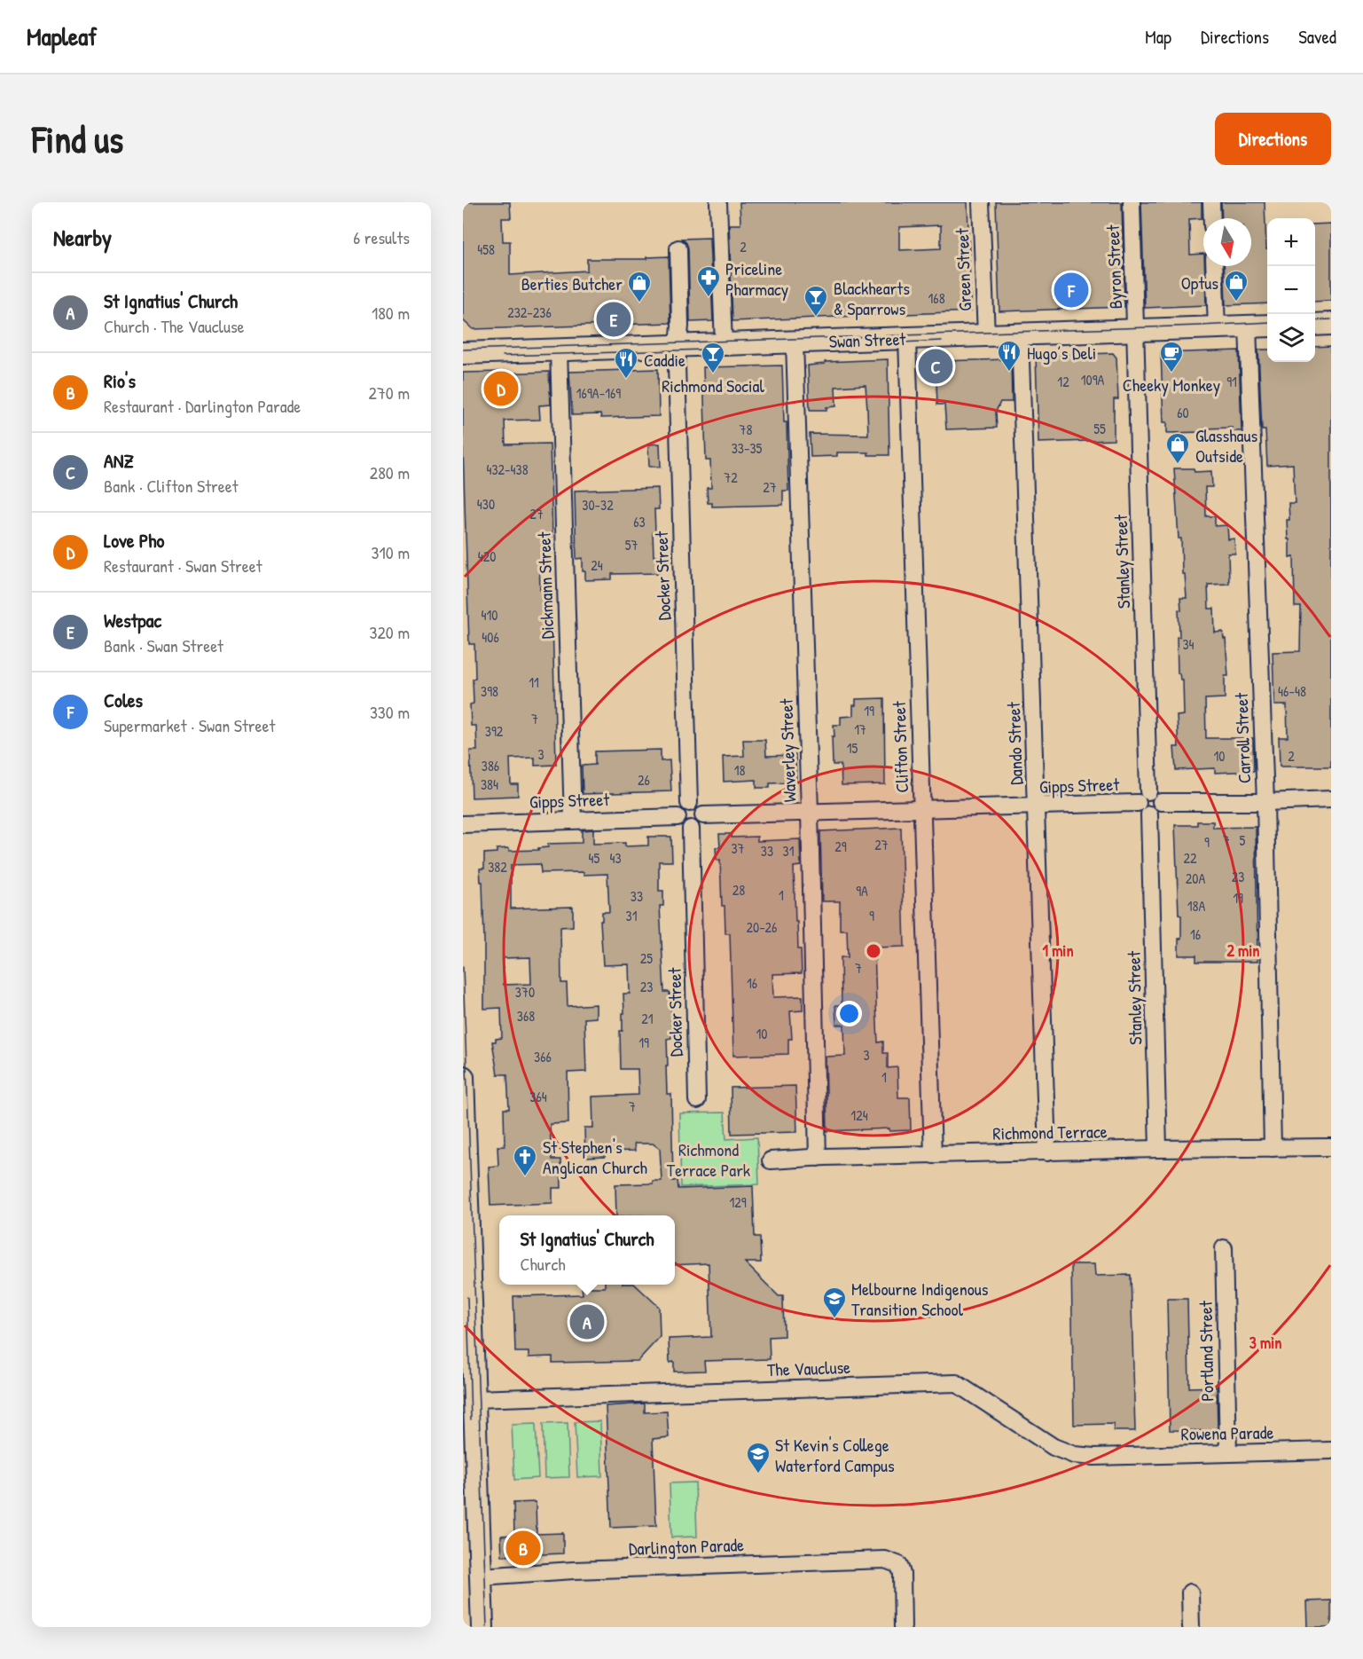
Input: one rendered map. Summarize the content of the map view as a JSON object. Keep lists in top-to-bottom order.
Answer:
{
  "streets": {
    "main road": ["Swan Street"],
    "street": [
      "Byron Street",
      "Green Street",
      "Stanley Street",
      "Docker Street",
      "Dickmann Street",
      "Carroll Street",
      "Dando Street",
      "Clifton Street",
      "Waverley Street",
      "Gipps Street",
      "Richmond Terrace",
      "Portland Street",
      "The Vaucluse",
      "Rowena Parade",
      "Darlington Parade"
    ]
  },
  "crossings": [
    ["Byron Street", "Swan Street"],
    ["Byron Street", "Stanley Street"],
    ["Green Street", "Swan Street"],
    ["Swan Street", "Stanley Street"],
    ["Swan Street", "Docker Street"],
    ["Swan Street", "Dickmann Street"],
    ["Swan Street", "Carroll Street"],
    ["Swan Street", "Dando Street"],
    ["Swan Street", "Clifton Street"],
    ["Swan Street", "Waverley Street"],
    ["Stanley Street", "Gipps Street"],
    ["Stanley Street", "Richmond Terrace"],
    ["Docker Street", "Gipps Street"],
    ["Dickmann Street", "Gipps Street"],
    ["Carroll Street", "Gipps Street"],
    ["Carroll Street", "Richmond Terrace"],
    ["Dando Street", "Gipps Street"],
    ["Dando Street", "Richmond Terrace"],
    ["Clifton Street", "Gipps Street"],
    ["Clifton Street", "Richmond Terrace"],
    ["Waverley Street", "Gipps Street"],
    ["Waverley Street", "Richmond Terrace"],
    ["Portland Street", "Rowena Parade"],
    ["The Vaucluse", "Rowena Parade"]
  ],
  "parks": ["Richmond Terrace Park"],
  "places": {
    "pharmacy": ["Priceline Pharmacy"],
    "shop": ["Optus", "Berties Butcher", "Glasshaus Outside"],
    "bar": ["Blackhearts & Sparrows", "Richmond Social"],
    "restaurant": ["Hugo’s Deli", "Caddie"],
    "cafe": ["Cheeky Monkey"],
    "church": ["St Stephen's Anglican Church"],
    "school or university": ["Melbourne Indigenous Transition School", "St Kevin's College Waterford Campus"]
  },
  "house_numbers": [
    "2",
    "458",
    "168",
    "232-236",
    "109A",
    "12",
    "91",
    "169A-169",
    "60",
    "55",
    "78",
    "33-35",
    "432-438",
    "72",
    "27",
    "430",
    "30-32",
    "27",
    "63",
    "57",
    "420",
    "24",
    "410",
    "406",
    "34",
    "11",
    "398",
    "46-48",
    "19",
    "7",
    "17",
    "392",
    "15",
    "3",
    "10",
    "2",
    "386",
    "18",
    "26",
    "384",
    "7",
    "5",
    "9",
    "27",
    "29",
    "37",
    "33",
    "31",
    "45",
    "43",
    "22",
    "382",
    "23",
    "20A",
    "28",
    "9A",
    "1",
    "33",
    "19",
    "18A",
    "31",
    "9",
    "20-26",
    "16",
    "25",
    "7",
    "16",
    "23",
    "370",
    "368",
    "21",
    "10",
    "19",
    "3",
    "366",
    "1",
    "364",
    "7",
    "124",
    "129"
  ],
  "north": "bottom",
  "page": {
    "header": "Mapleaf",
    "nav": ["Map", "Directions", "Saved"],
    "buttons": "Directions",
    "title": "Find us",
    "heading": ["Nearby", "6 results"],
    "map_buttons": ["+", "−"],
    "pins": [
      "F",
      "E",
      "C",
      "D",
      "A",
      "B"
    ],
    "list": [
      {
        "mark": "A",
        "name": "St Ignatius' Church",
        "note": "Church · The Vaucluse",
        "value": "180 m"
      },
      {
        "mark": "B",
        "name": "Rio's",
        "note": "Restaurant · Darlington Parade",
        "value": "270 m"
      },
      {
        "mark": "C",
        "name": "ANZ",
        "note": "Bank · Clifton Street",
        "value": "280 m"
      },
      {
        "mark": "D",
        "name": "Love Pho",
        "note": "Restaurant · Swan Street",
        "value": "310 m"
      },
      {
        "mark": "E",
        "name": "Westpac",
        "note": "Bank · Swan Street",
        "value": "320 m"
      },
      {
        "mark": "F",
        "name": "Coles",
        "note": "Supermarket · Swan Street",
        "value": "330 m"
      }
    ],
    "popup": ["St Ignatius' Church", "Church"]
  },
  "rings": ["1 min", "2 min", "3 min"]
}
